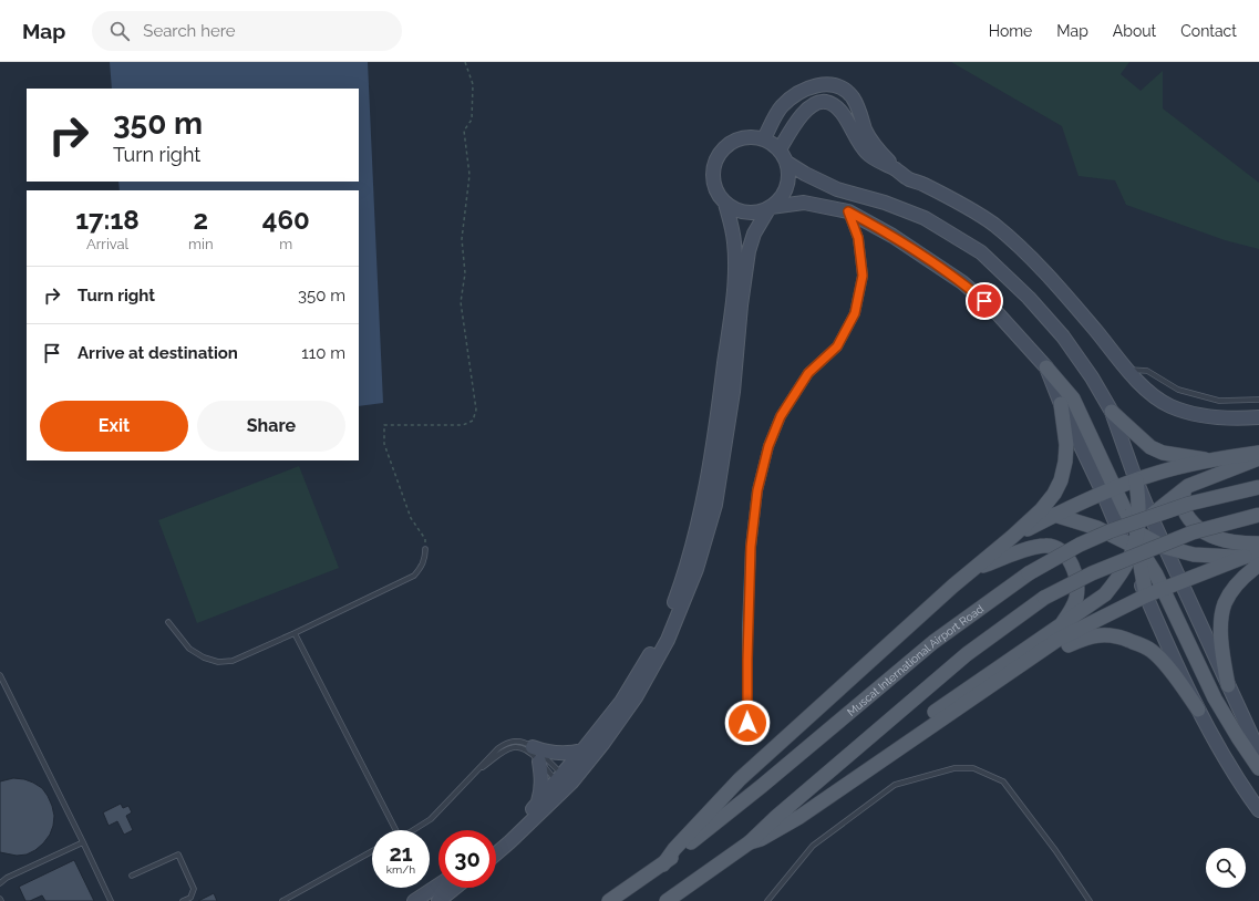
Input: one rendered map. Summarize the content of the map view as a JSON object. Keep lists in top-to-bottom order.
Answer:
{
  "streets": {
    "main road": ["Muscat International Airport Road"]
  },
  "page": {
    "header": "Map",
    "search": "Search here",
    "nav": [
      "Home",
      "Map",
      "About",
      "Contact"
    ],
    "turn": ["350 m", "Turn right"],
    "eta": [
      "17:18",
      "Arrival",
      "2",
      "min",
      "460",
      "m"
    ],
    "list": [
      {
        "name": "Turn right",
        "value": "350 m"
      },
      {
        "name": "Arrive at destination",
        "value": "110 m"
      }
    ],
    "buttons": ["Exit", "Share"],
    "speed": "21 km/h",
    "limit": "30"
  }
}
